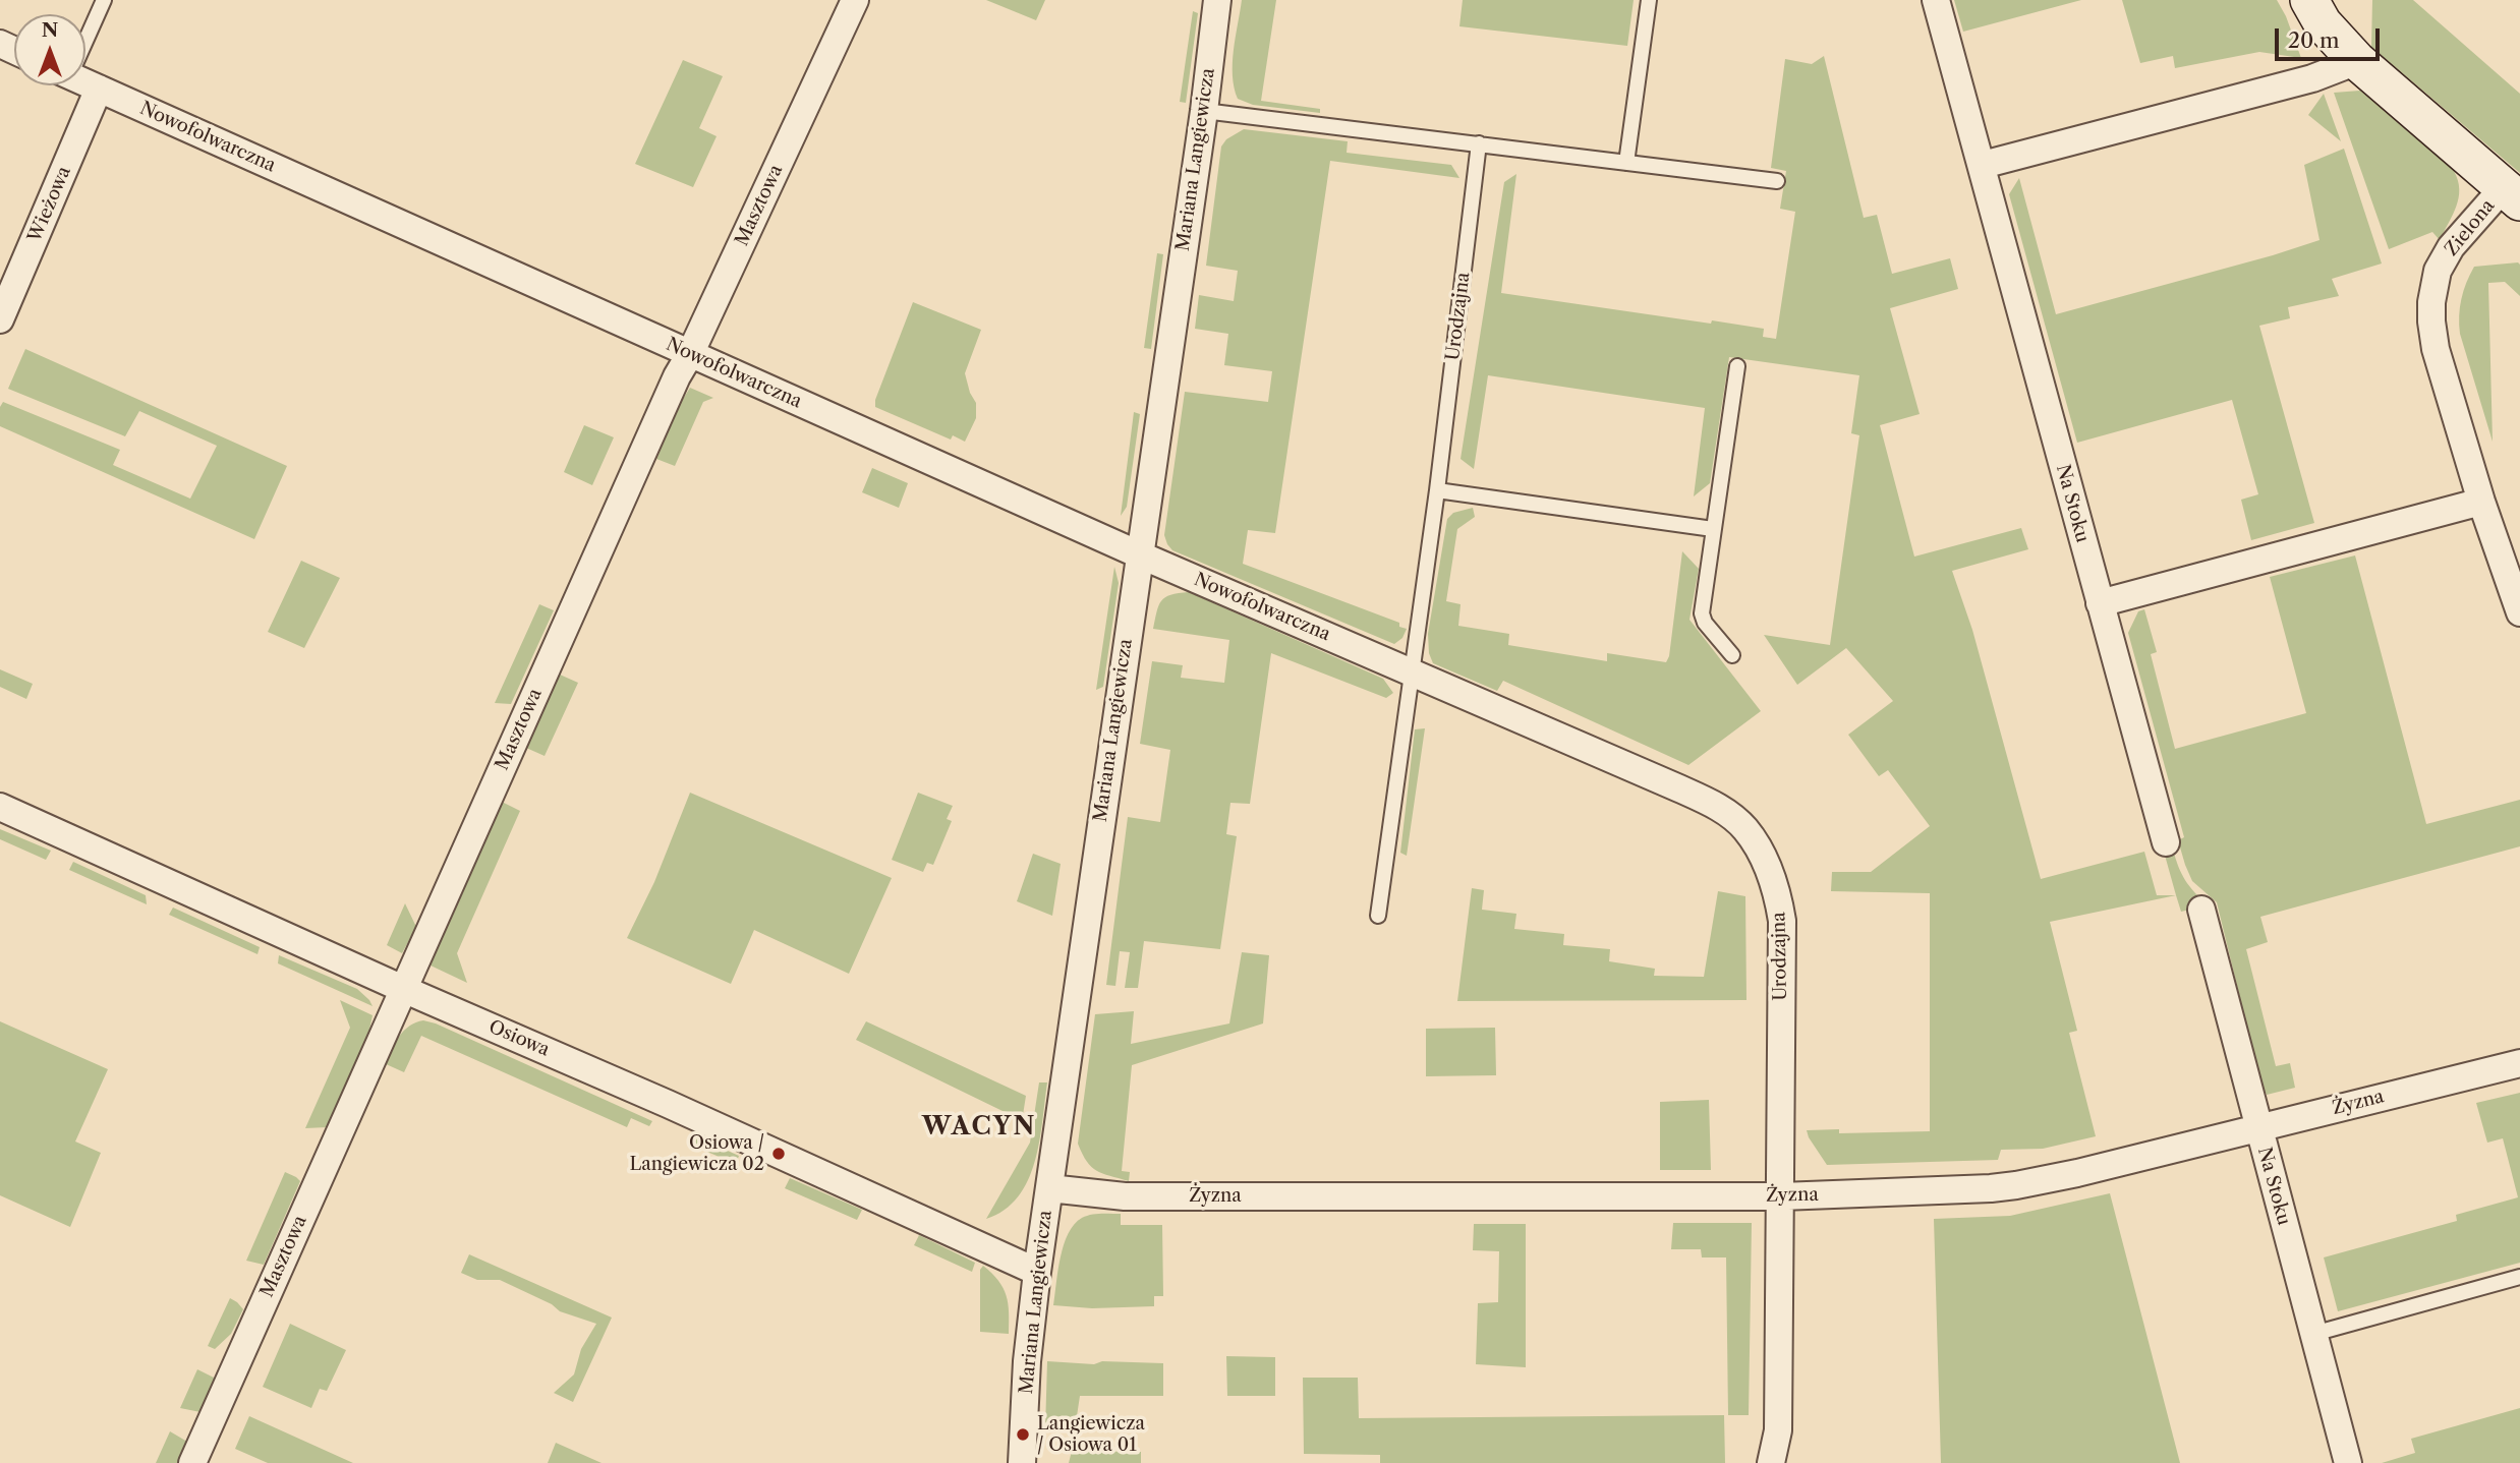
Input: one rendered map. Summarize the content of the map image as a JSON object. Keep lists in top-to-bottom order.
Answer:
{
  "streets": {
    "street": [
      "Nowofolwarczna",
      "Mariana Langiewicza",
      "Wieżowa",
      "Masztowa",
      "Zielona",
      "Urodzajna",
      "Na Stoku",
      "Osiowa",
      "Żyzna"
    ]
  },
  "crossings": [
    ["Nowofolwarczna", "Mariana Langiewicza"],
    ["Nowofolwarczna", "Wieżowa"],
    ["Nowofolwarczna", "Masztowa"],
    ["Nowofolwarczna", "Urodzajna"],
    ["Mariana Langiewicza", "Osiowa"],
    ["Mariana Langiewicza", "Żyzna"],
    ["Masztowa", "Osiowa"],
    ["Urodzajna", "Żyzna"],
    ["Na Stoku", "Żyzna"]
  ],
  "districts": ["WACYN"],
  "places": ["Osiowa / Langiewicza 02", "Langiewicza / Osiowa 01"],
  "scale_bar": "20 m",
  "north": "top"
}
